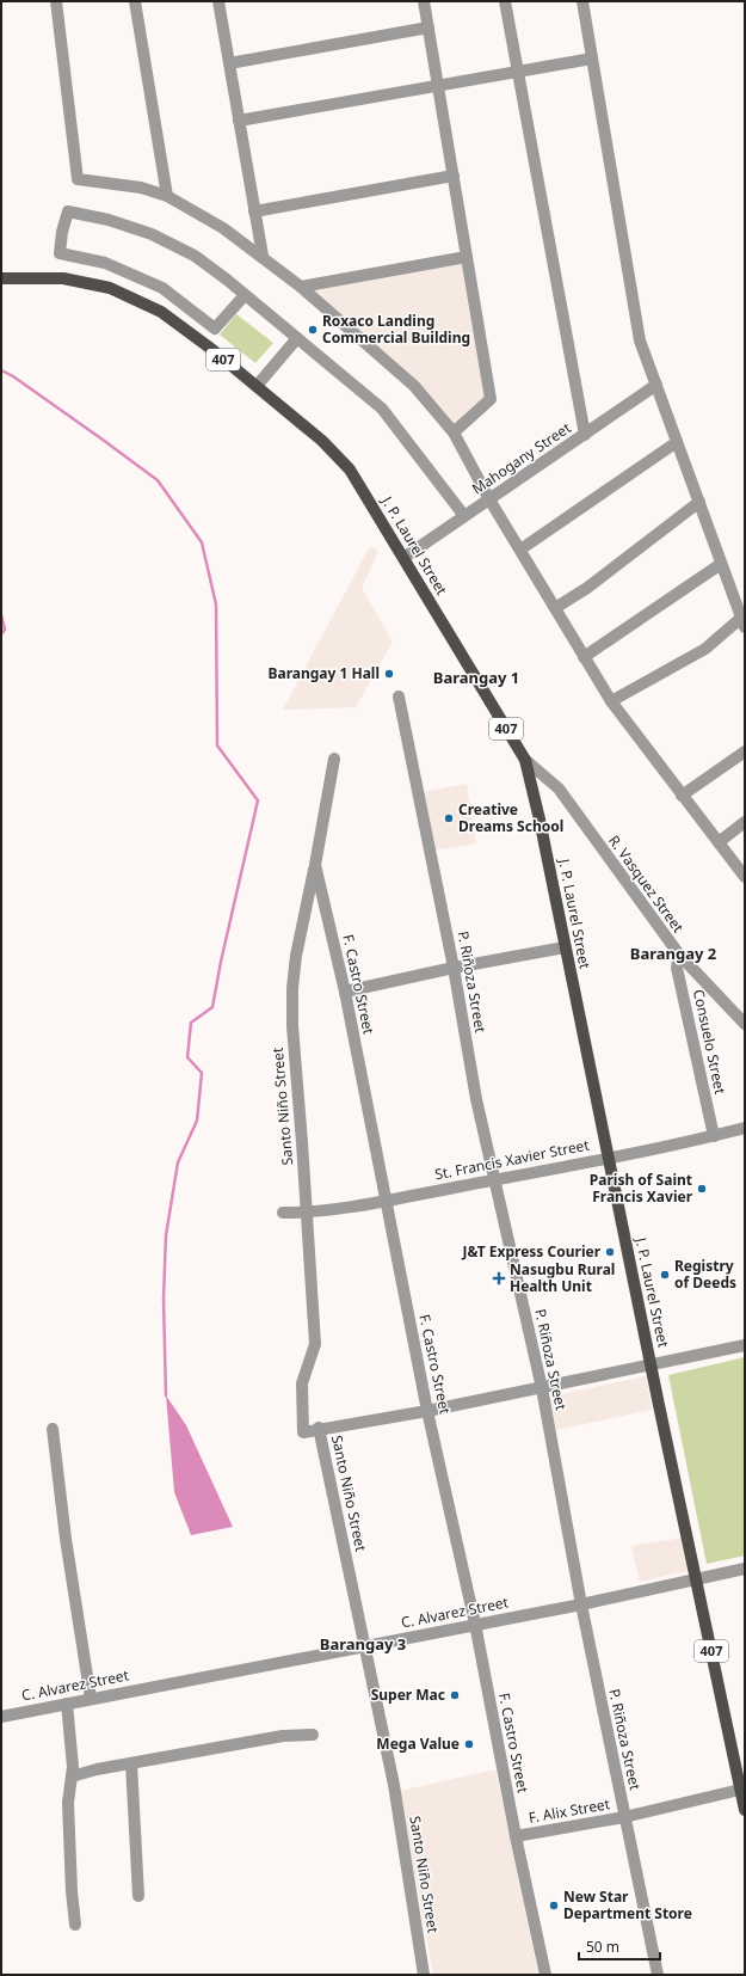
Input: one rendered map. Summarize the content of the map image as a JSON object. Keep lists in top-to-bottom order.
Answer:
{
  "streets": {
    "main road": ["407", "J. P. Laurel Street"],
    "street": [
      "Mahogany Street",
      "R. Vasquez Street",
      "P. Riñoza Street",
      "F. Castro Street",
      "Consuelo Street",
      "Santo Niño Street",
      "St. Francis Xavier Street",
      "C. Alvarez Street",
      "F. Alix Street"
    ]
  },
  "crossings": [
    ["Mahogany Street", "J. P. Laurel Street"],
    ["J. P. Laurel Street", "R. Vasquez Street"],
    ["J. P. Laurel Street", "St. Francis Xavier Street"],
    ["J. P. Laurel Street", "C. Alvarez Street"],
    ["J. P. Laurel Street", "F. Alix Street"],
    ["R. Vasquez Street", "Consuelo Street"],
    ["P. Riñoza Street", "St. Francis Xavier Street"],
    ["P. Riñoza Street", "C. Alvarez Street"],
    ["P. Riñoza Street", "F. Alix Street"],
    ["F. Castro Street", "Santo Niño Street"],
    ["F. Castro Street", "St. Francis Xavier Street"],
    ["F. Castro Street", "C. Alvarez Street"],
    ["F. Castro Street", "F. Alix Street"],
    ["Consuelo Street", "St. Francis Xavier Street"],
    ["Santo Niño Street", "St. Francis Xavier Street"],
    ["Santo Niño Street", "C. Alvarez Street"]
  ],
  "districts": ["Barangay 1", "Barangay 2", "Barangay 3"],
  "places": {
    "other": [
      "Roxaco Landing Commercial Building",
      "Barangay 1 Hall",
      "Creative Dreams School",
      "Parish of Saint Francis Xavier",
      "J&T Express Courier",
      "Registry of Deeds",
      "Super Mac",
      "Mega Value",
      "New Star Department Store"
    ],
    "health": ["Nasugbu Rural Health Unit"]
  },
  "scale_bar": "50 m"
}
